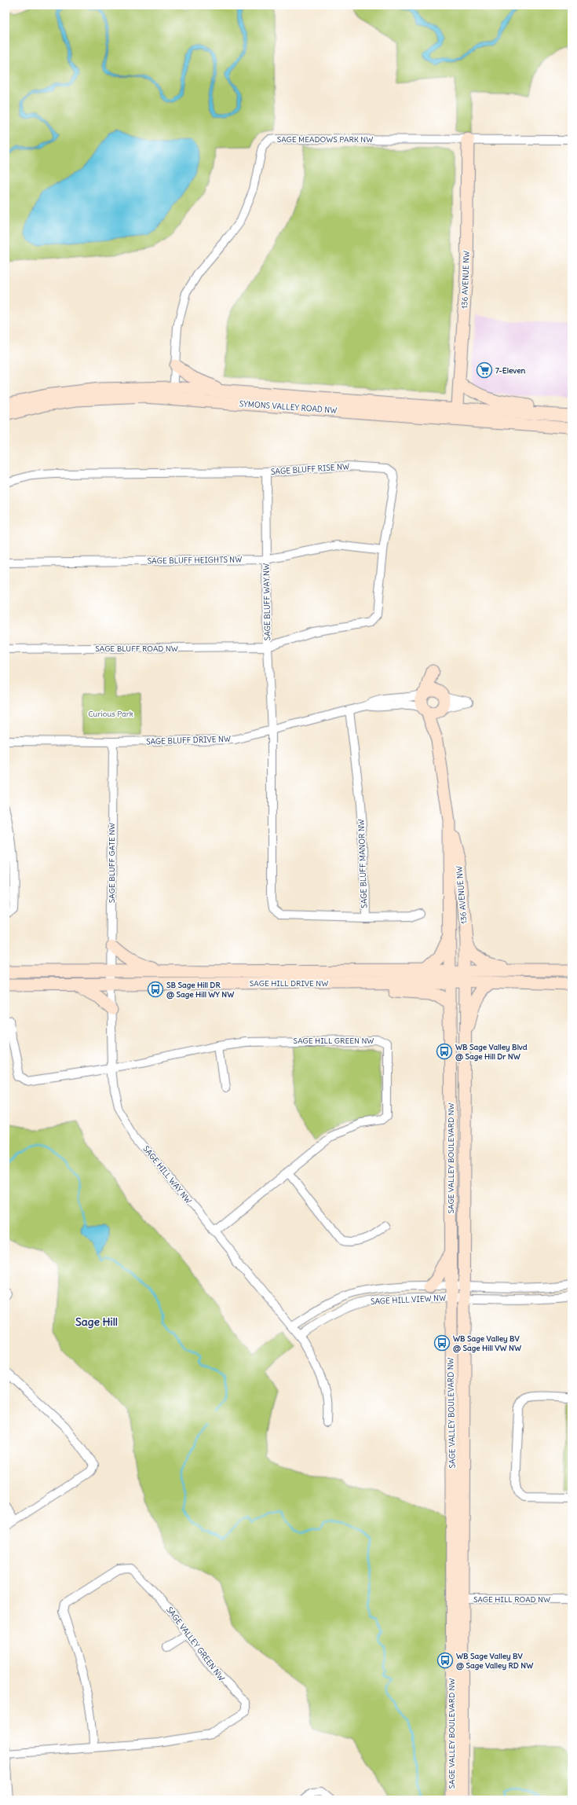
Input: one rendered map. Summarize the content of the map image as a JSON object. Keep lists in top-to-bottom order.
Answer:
{
  "streets": {
    "street": [
      "SAGE MEADOWS PARK NW",
      "136 AVENUE NW",
      "SYMONS VALLEY ROAD NW",
      "SAGE BLUFF RISE NW",
      "SAGE BLUFF HEIGHTS NW",
      "SAGE BLUFF WAY NW",
      "SAGE BLUFF ROAD NW",
      "SAGE BLUFF DRIVE NW",
      "SAGE BLUFF GATE NW",
      "SAGE BLUFF MANOR NW",
      "SAGE HILL DRIVE NW",
      "SAGE HILL GREEN NW",
      "SAGE VALLEY BOULEVARD NW",
      "SAGE HILL WAY NW",
      "SAGE HILL VIEW NW",
      "SAGE HILL ROAD NW",
      "SAGE VALLEY GREEN NW"
    ]
  },
  "crossings": [
    ["SAGE MEADOWS PARK NW", "136 AVENUE NW"],
    ["SAGE MEADOWS PARK NW", "SYMONS VALLEY ROAD NW"],
    ["136 AVENUE NW", "SYMONS VALLEY ROAD NW"],
    ["136 AVENUE NW", "SAGE BLUFF DRIVE NW"],
    ["136 AVENUE NW", "SAGE HILL DRIVE NW"],
    ["136 AVENUE NW", "SAGE VALLEY BOULEVARD NW"],
    ["SAGE BLUFF RISE NW", "SAGE BLUFF HEIGHTS NW"],
    ["SAGE BLUFF RISE NW", "SAGE BLUFF WAY NW"],
    ["SAGE BLUFF RISE NW", "SAGE BLUFF ROAD NW"],
    ["SAGE BLUFF HEIGHTS NW", "SAGE BLUFF WAY NW"],
    ["SAGE BLUFF WAY NW", "SAGE BLUFF ROAD NW"],
    ["SAGE BLUFF WAY NW", "SAGE BLUFF DRIVE NW"],
    ["SAGE BLUFF WAY NW", "SAGE BLUFF MANOR NW"],
    ["SAGE BLUFF DRIVE NW", "SAGE BLUFF GATE NW"],
    ["SAGE BLUFF DRIVE NW", "SAGE BLUFF MANOR NW"],
    ["SAGE BLUFF GATE NW", "SAGE HILL DRIVE NW"],
    ["SAGE BLUFF GATE NW", "SAGE HILL WAY NW"],
    ["SAGE HILL DRIVE NW", "SAGE VALLEY BOULEVARD NW"],
    ["SAGE HILL DRIVE NW", "SAGE HILL WAY NW"],
    ["SAGE HILL GREEN NW", "SAGE HILL WAY NW"],
    ["SAGE VALLEY BOULEVARD NW", "SAGE HILL VIEW NW"],
    ["SAGE VALLEY BOULEVARD NW", "SAGE HILL ROAD NW"],
    ["SAGE HILL WAY NW", "SAGE HILL VIEW NW"]
  ],
  "districts": ["Sage Hill"],
  "parks": ["Curious Park"],
  "places": {
    "supermarket": ["7-Eleven"],
    "bus stop": [
      "SB Sage Hill DR @ Sage Hill WY NW",
      "WB Sage Valley Blvd @ Sage Hill Dr NW",
      "WB Sage Valley BV @ Sage Hill VW NW",
      "WB Sage Valley BV @ Sage Valley RD NW"
    ]
  }
}
